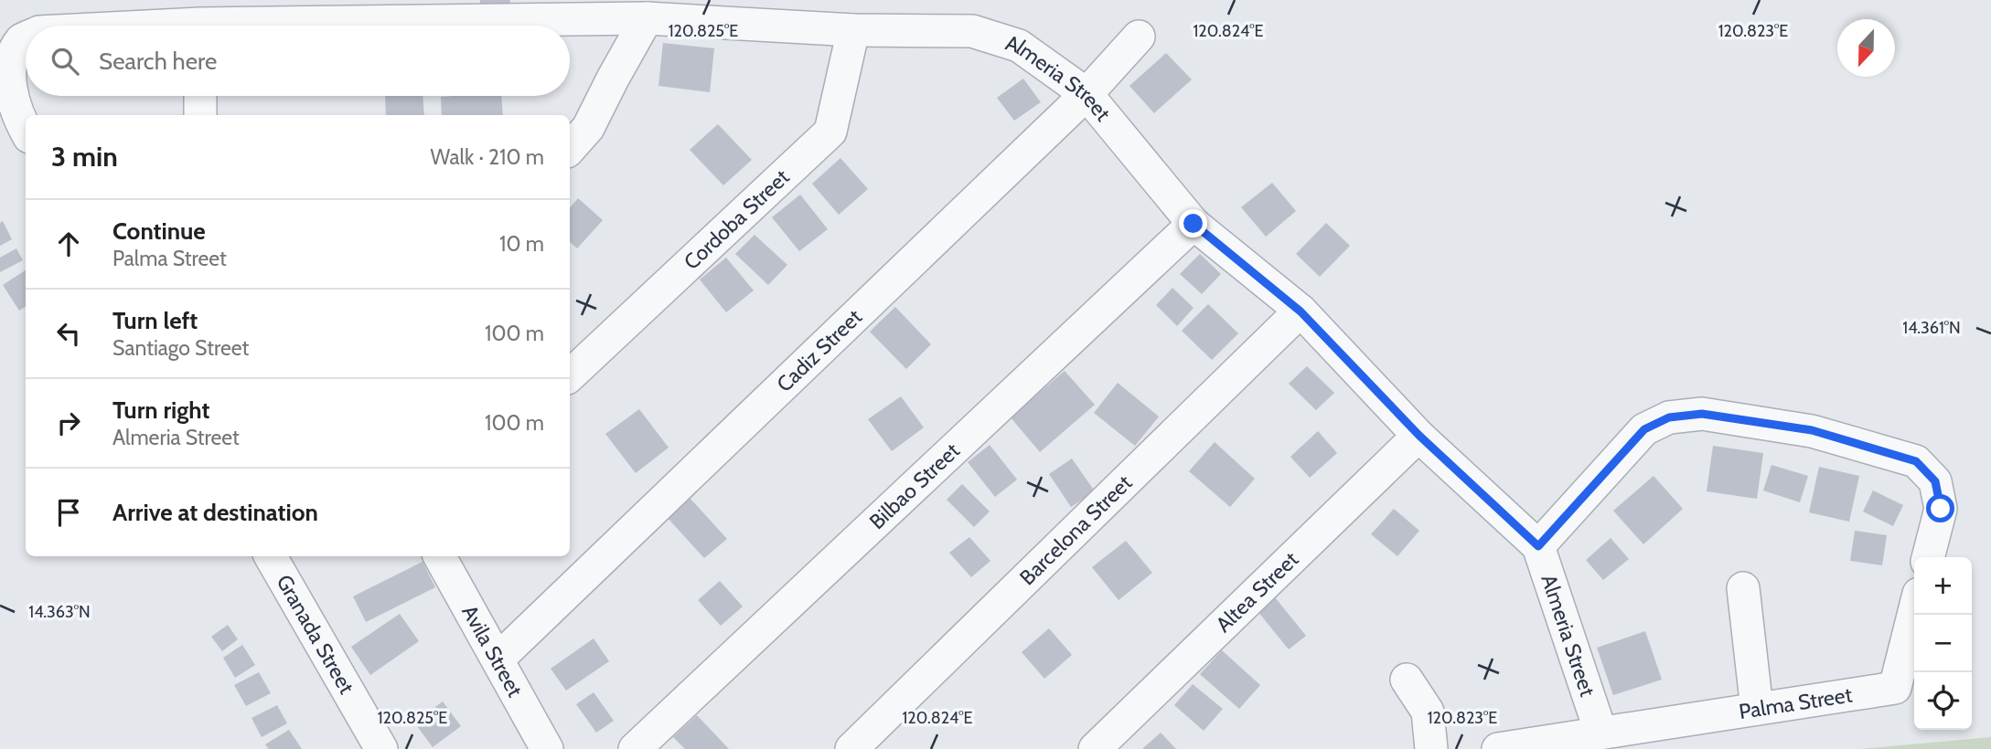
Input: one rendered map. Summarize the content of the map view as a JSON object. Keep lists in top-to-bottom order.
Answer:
{
  "streets": {
    "street": [
      "Almeria Street",
      "Cordoba Street",
      "Cadiz Street",
      "Bilbao Street",
      "Barcelona Street",
      "Altea Street",
      "Granada Street",
      "Avila Street",
      "Palma Street"
    ]
  },
  "crossings": [
    ["Almeria Street", "Cordoba Street"],
    ["Almeria Street", "Cadiz Street"],
    ["Almeria Street", "Bilbao Street"],
    ["Almeria Street", "Barcelona Street"],
    ["Almeria Street", "Altea Street"],
    ["Almeria Street", "Palma Street"],
    ["Cadiz Street", "Avila Street"]
  ],
  "north": "bottom",
  "page": {
    "search": "Search here",
    "heading": ["3 min", "Walk · 210 m"],
    "list": [
      ["Continue", "Palma Street", "10 m"],
      ["Turn left", "Santiago Street", "100 m"],
      ["Turn right", "Almeria Street", "100 m"],
      "Arrive at destination"
    ],
    "map_buttons": ["+", "−"]
  },
  "coordinates": [
    "120.825°E",
    "120.824°E",
    "120.823°E",
    "14.361°N",
    "14.363°N"
  ]
}
